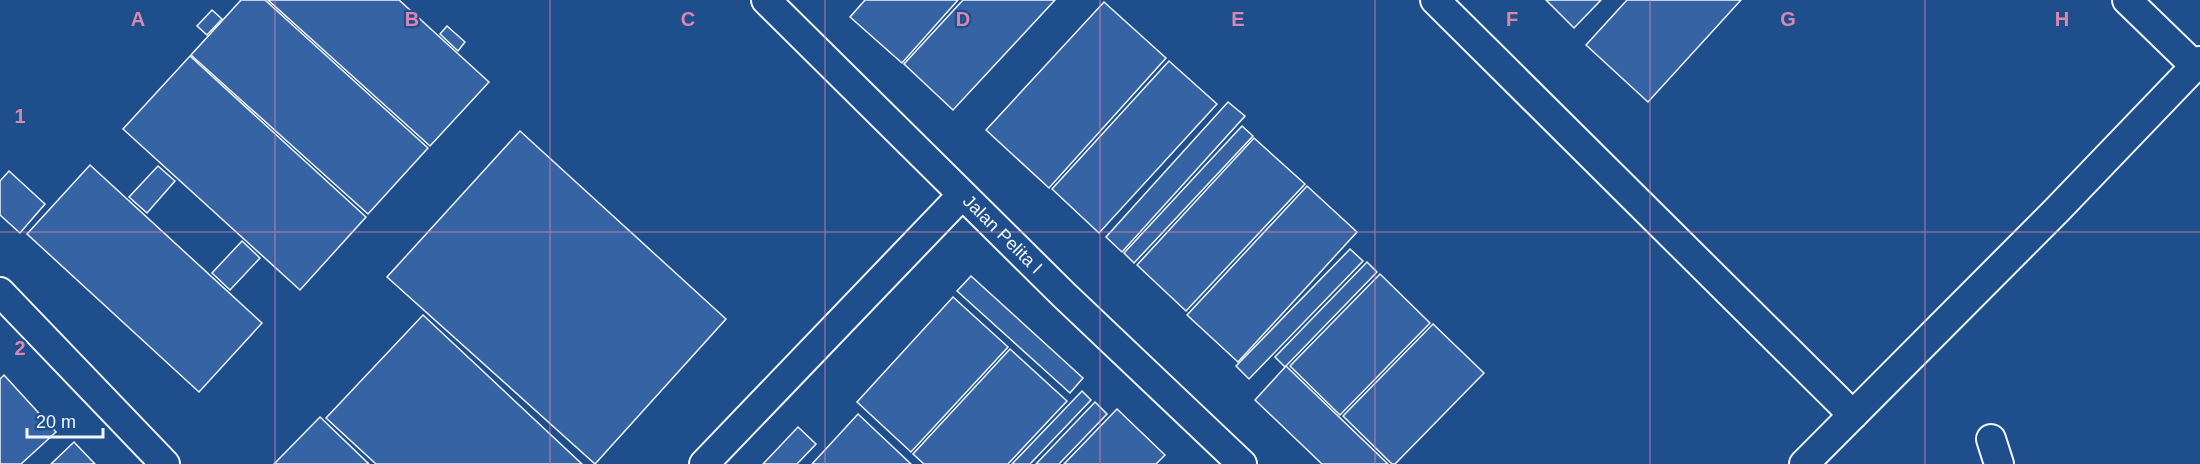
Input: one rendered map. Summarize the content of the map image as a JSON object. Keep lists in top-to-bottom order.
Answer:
{
  "streets": {
    "lane": ["Jalan Pelita I"]
  },
  "scale_bar": "20 m",
  "grid": {
    "columns": [
      "A",
      "B",
      "C",
      "D",
      "E",
      "F",
      "G",
      "H"
    ],
    "rows": ["1", "2"]
  }
}
